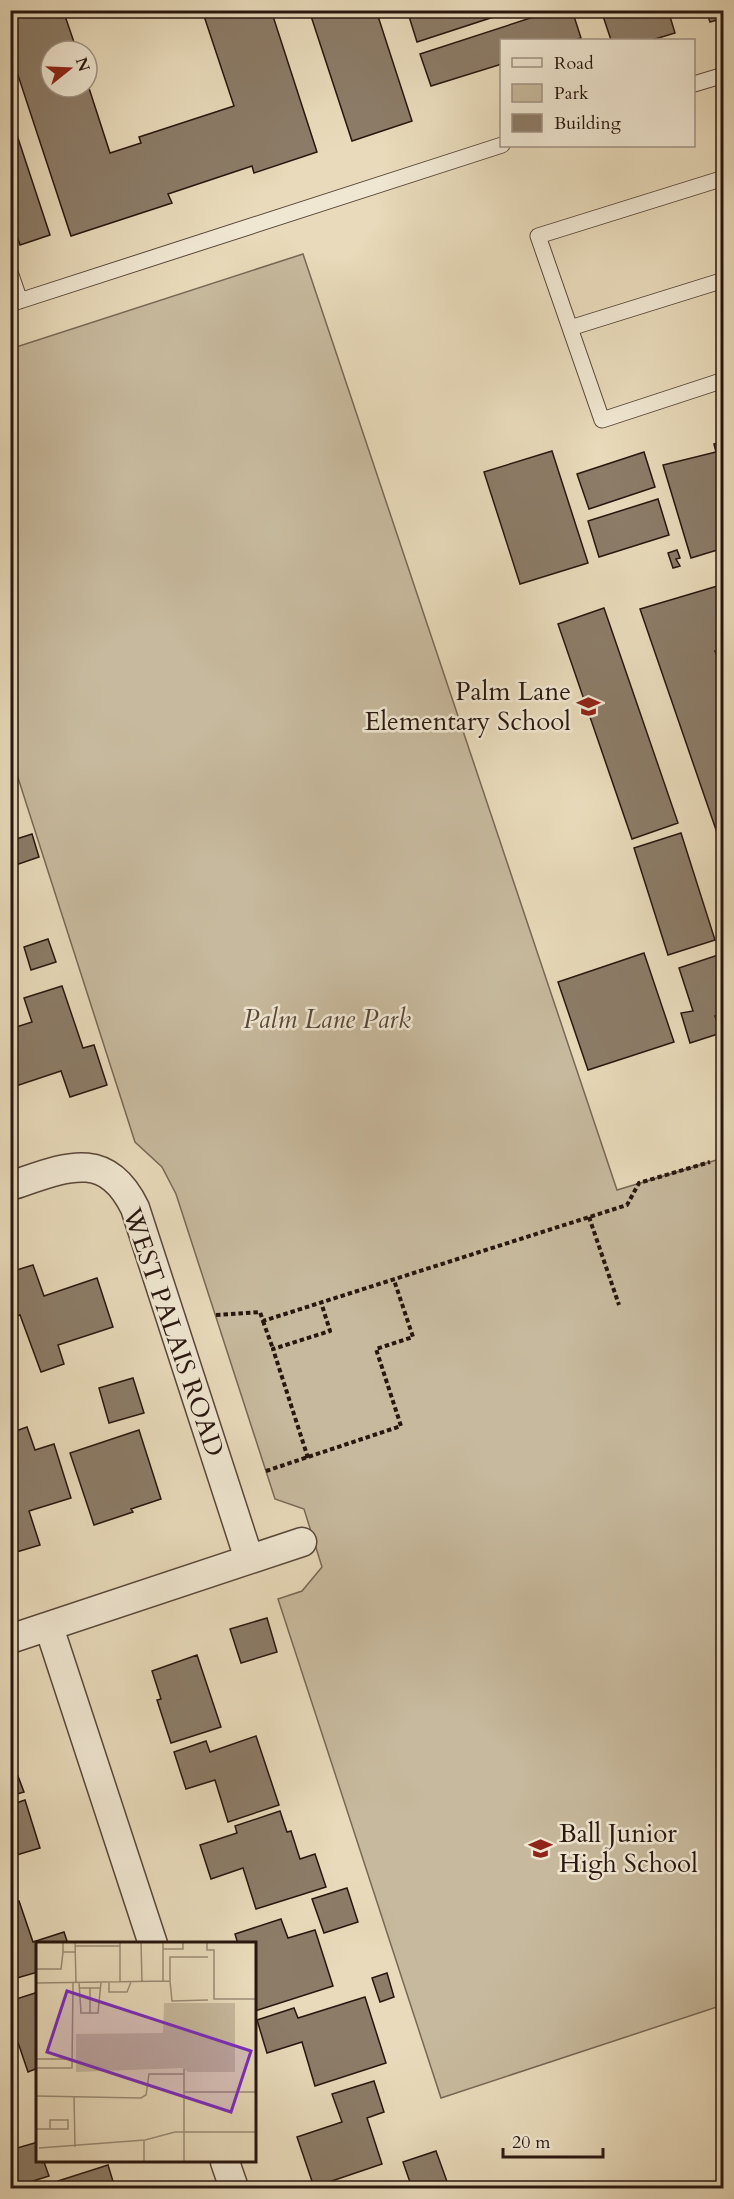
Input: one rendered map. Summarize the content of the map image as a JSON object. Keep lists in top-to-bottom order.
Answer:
{
  "streets": {
    "street": ["WEST PALAIS ROAD"]
  },
  "parks": ["Palm Lane Park"],
  "places": {
    "school or university": ["Palm Lane Elementary School", "Ball Junior High School"]
  },
  "legend": ["Road", "Park", "Building"],
  "scale_bar": "20 m",
  "north": "right"
}
